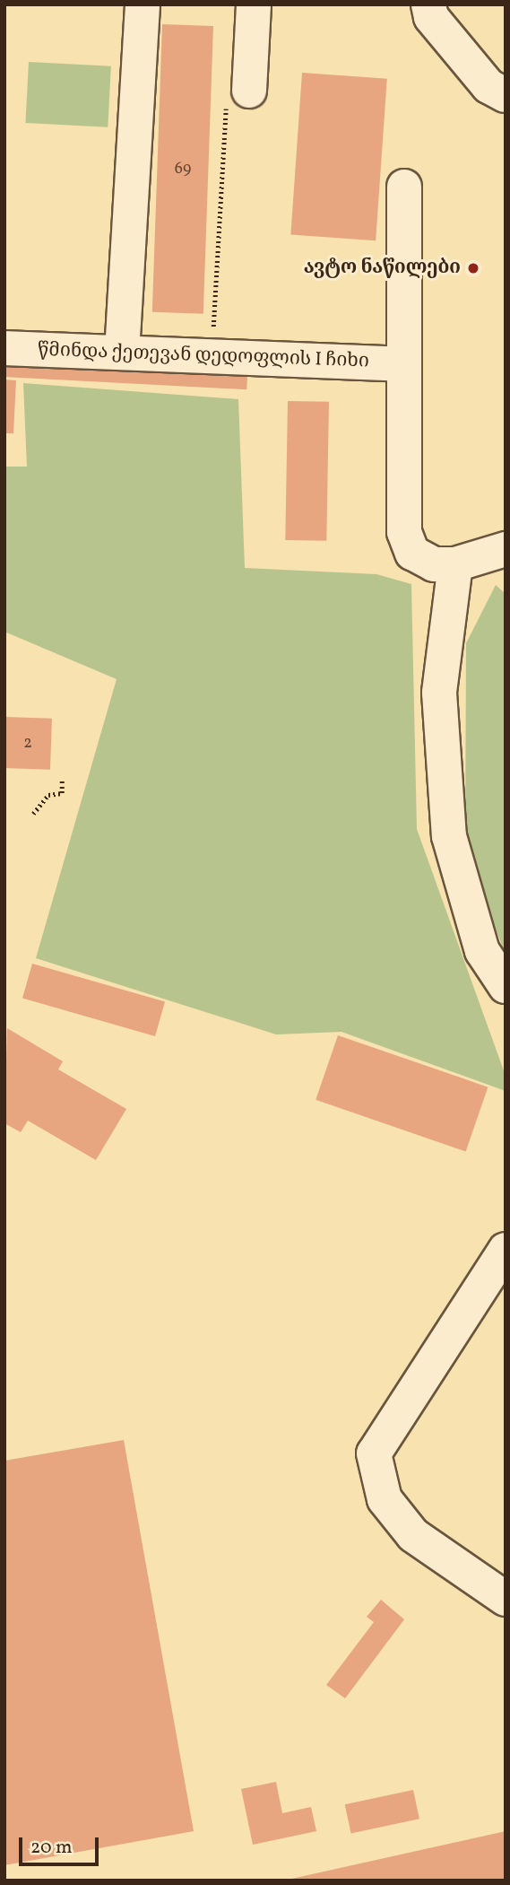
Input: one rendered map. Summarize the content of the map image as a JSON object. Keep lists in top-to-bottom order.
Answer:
{
  "streets": {
    "street": ["წმინდა ქეთევან დედოფლის I ჩიხი"]
  },
  "places": ["ავტო ნაწილები"],
  "house_numbers": ["69", "2"],
  "scale_bar": "20 m"
}
